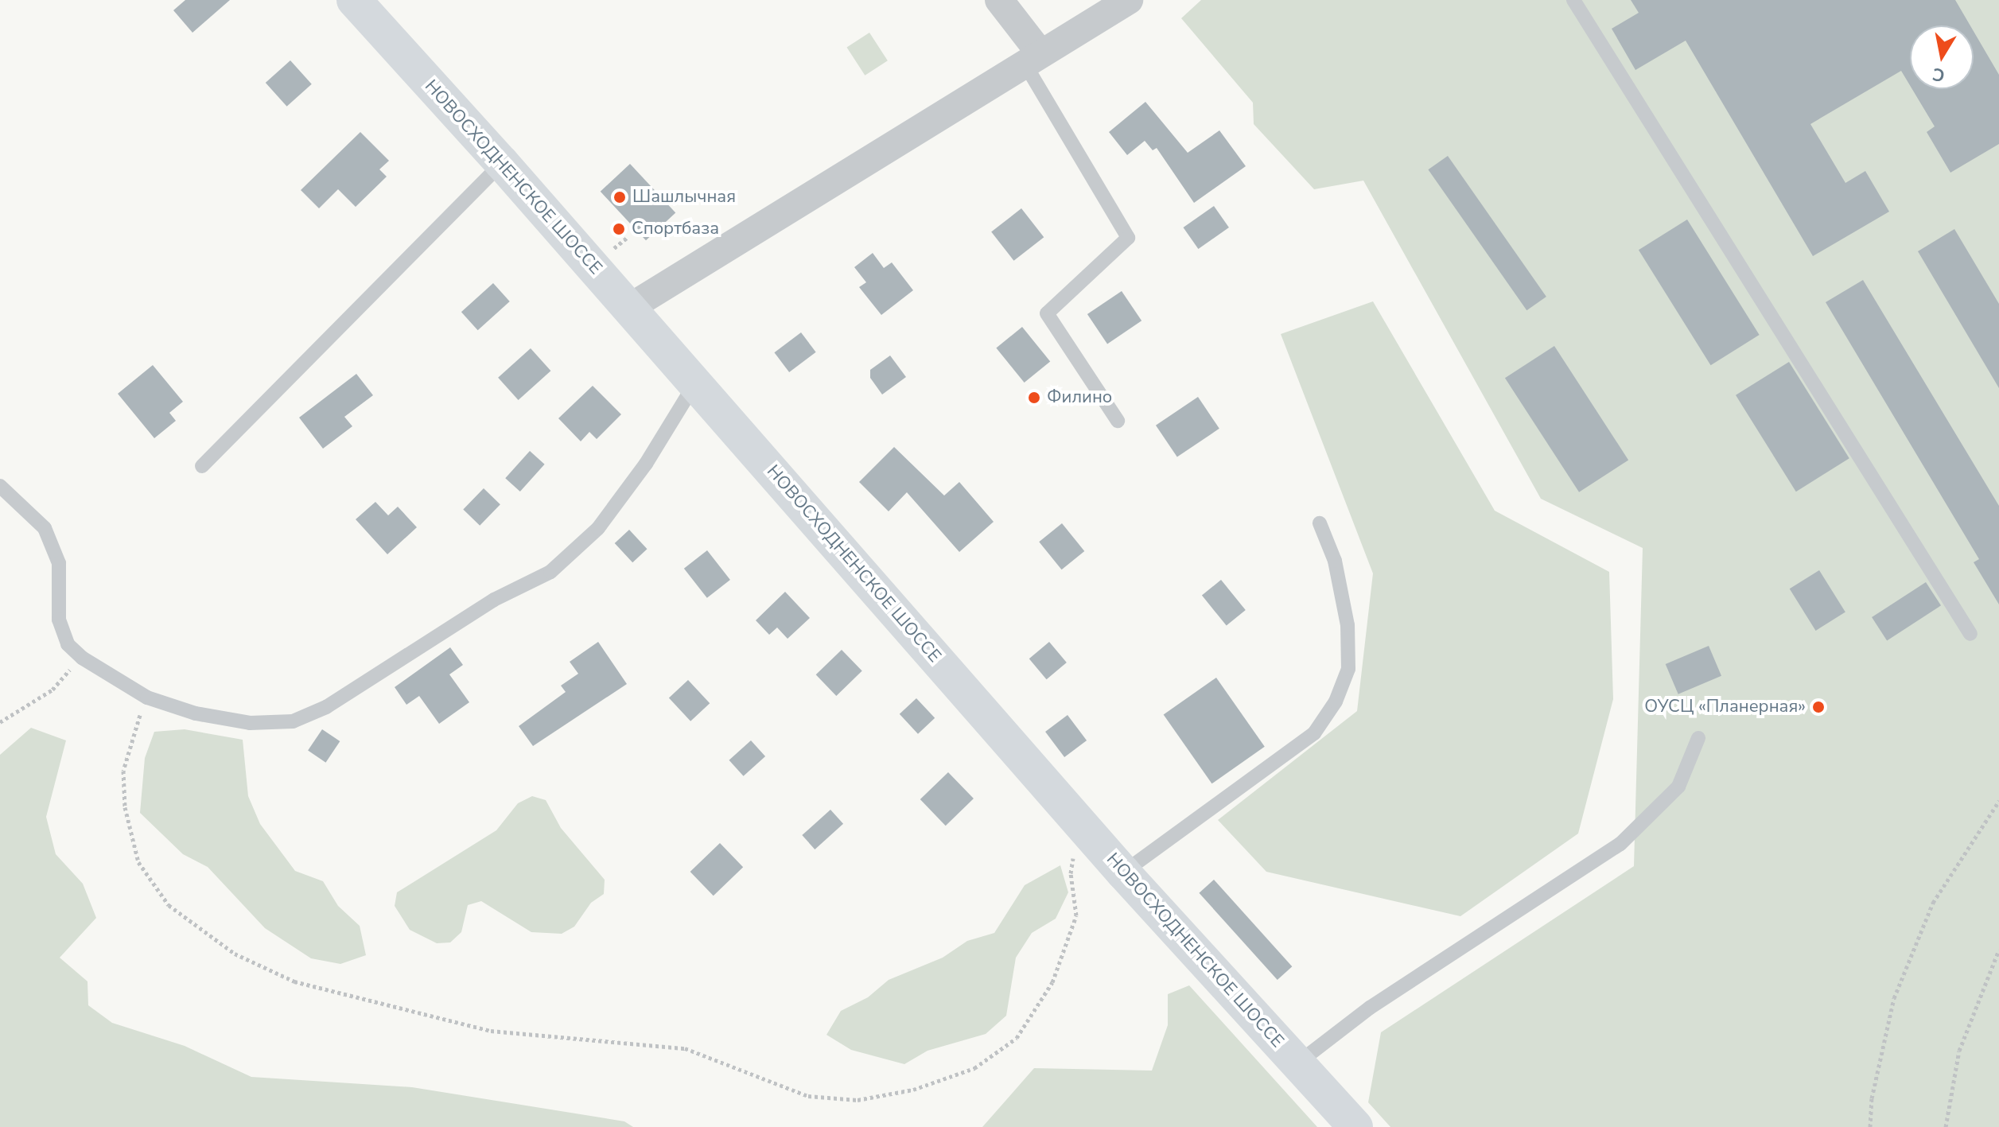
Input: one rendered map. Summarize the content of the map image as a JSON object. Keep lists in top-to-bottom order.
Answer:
{
  "streets": {
    "main road": ["НОВОСХОДНЕНСКОЕ ШОССЕ"]
  },
  "places": [
    "Шашлычная",
    "Спортбаза",
    "Филино",
    "ОУСЦ «Планерная»"
  ],
  "north": "bottom"
}
